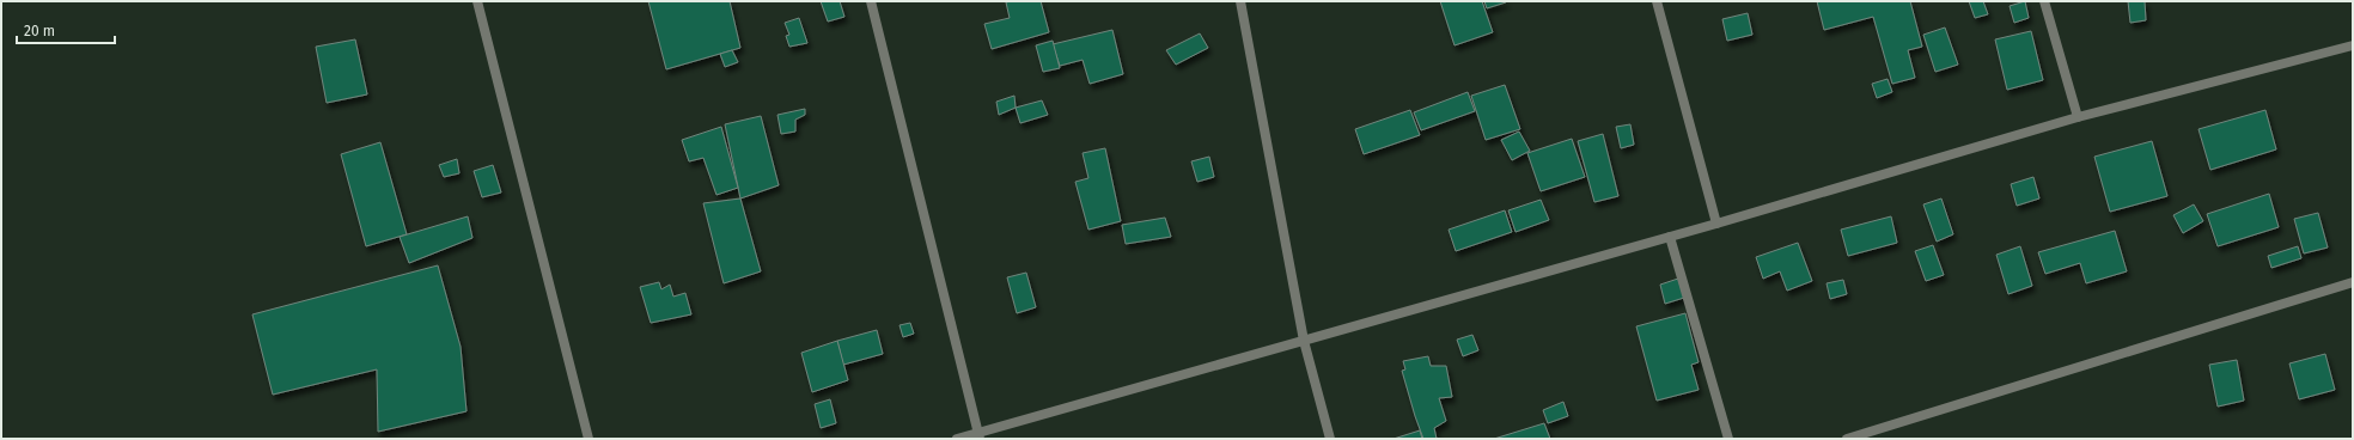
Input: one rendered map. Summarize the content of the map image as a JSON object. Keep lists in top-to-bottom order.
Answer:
{
  "scale_bar": "20 m"
}
